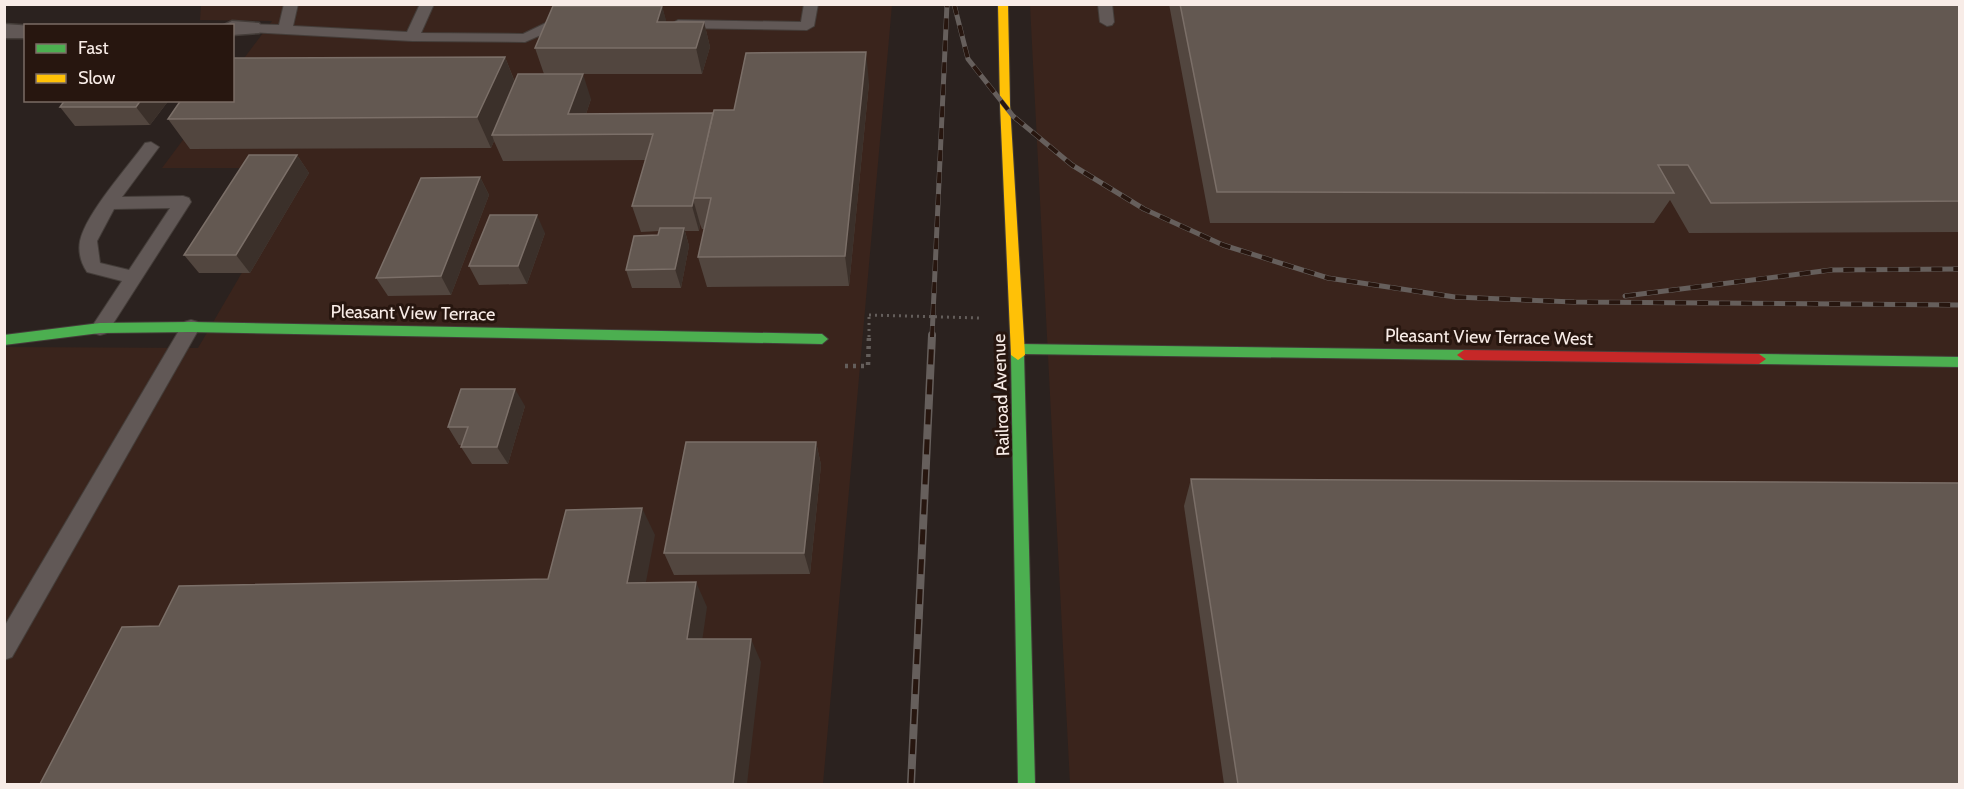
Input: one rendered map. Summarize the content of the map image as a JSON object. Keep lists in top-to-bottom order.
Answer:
{
  "streets": {
    "street": ["Pleasant View Terrace", "Pleasant View Terrace West", "Railroad Avenue"]
  },
  "crossings": [
    ["Pleasant View Terrace West", "Railroad Avenue"]
  ],
  "legend": ["Fast", "Slow"]
}
